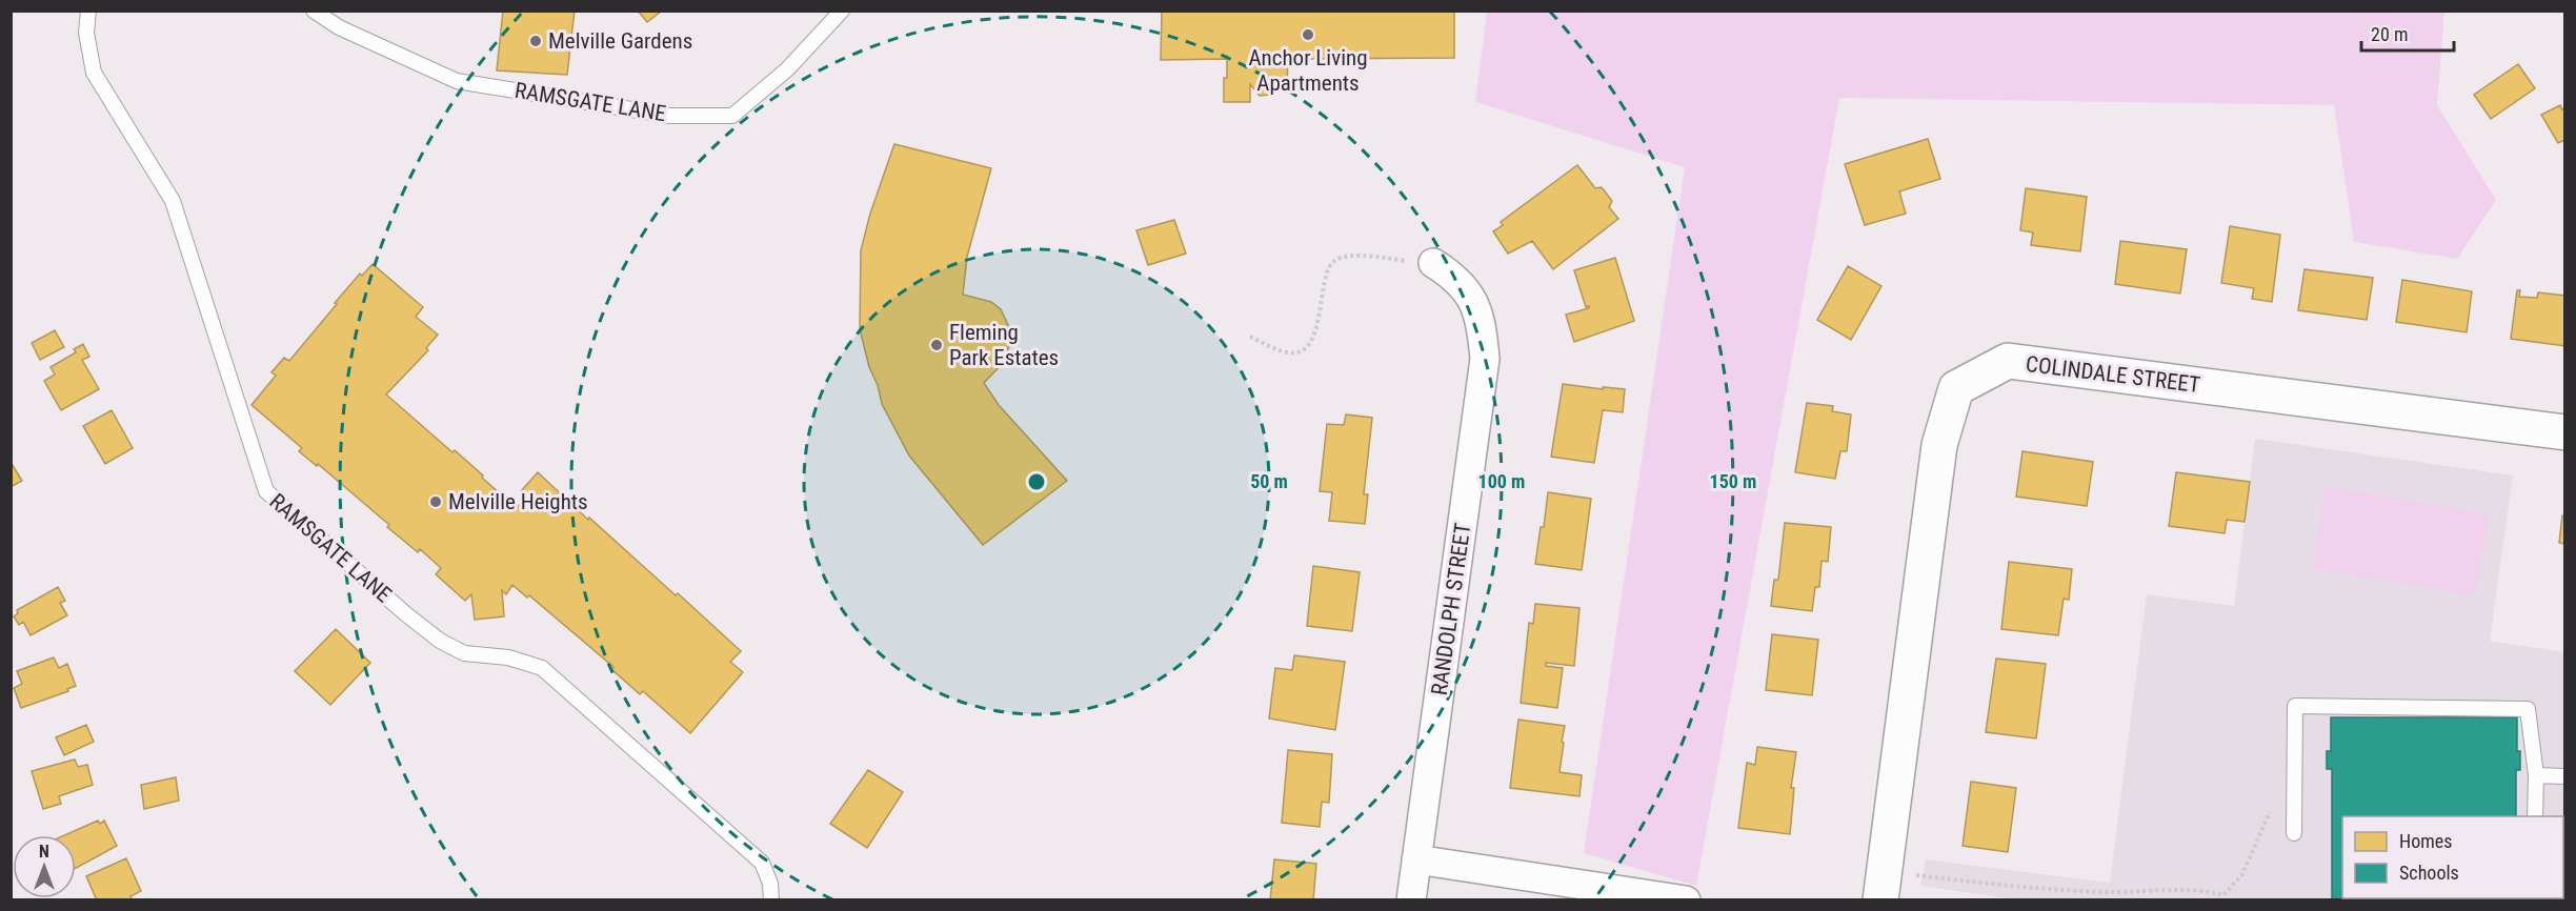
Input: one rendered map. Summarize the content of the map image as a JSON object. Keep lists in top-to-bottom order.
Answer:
{
  "streets": {
    "street": ["COLINDALE STREET", "RANDOLPH STREET"],
    "lane": ["RAMSGATE LANE"]
  },
  "places": [
    "Anchor Living Apartments",
    "Melville Gardens",
    "Fleming Park Estates",
    "Melville Heights"
  ],
  "legend": ["Homes", "Schools"],
  "scale_bar": "20 m",
  "north": "top",
  "rings": ["50 m", "100 m", "150 m"]
}
